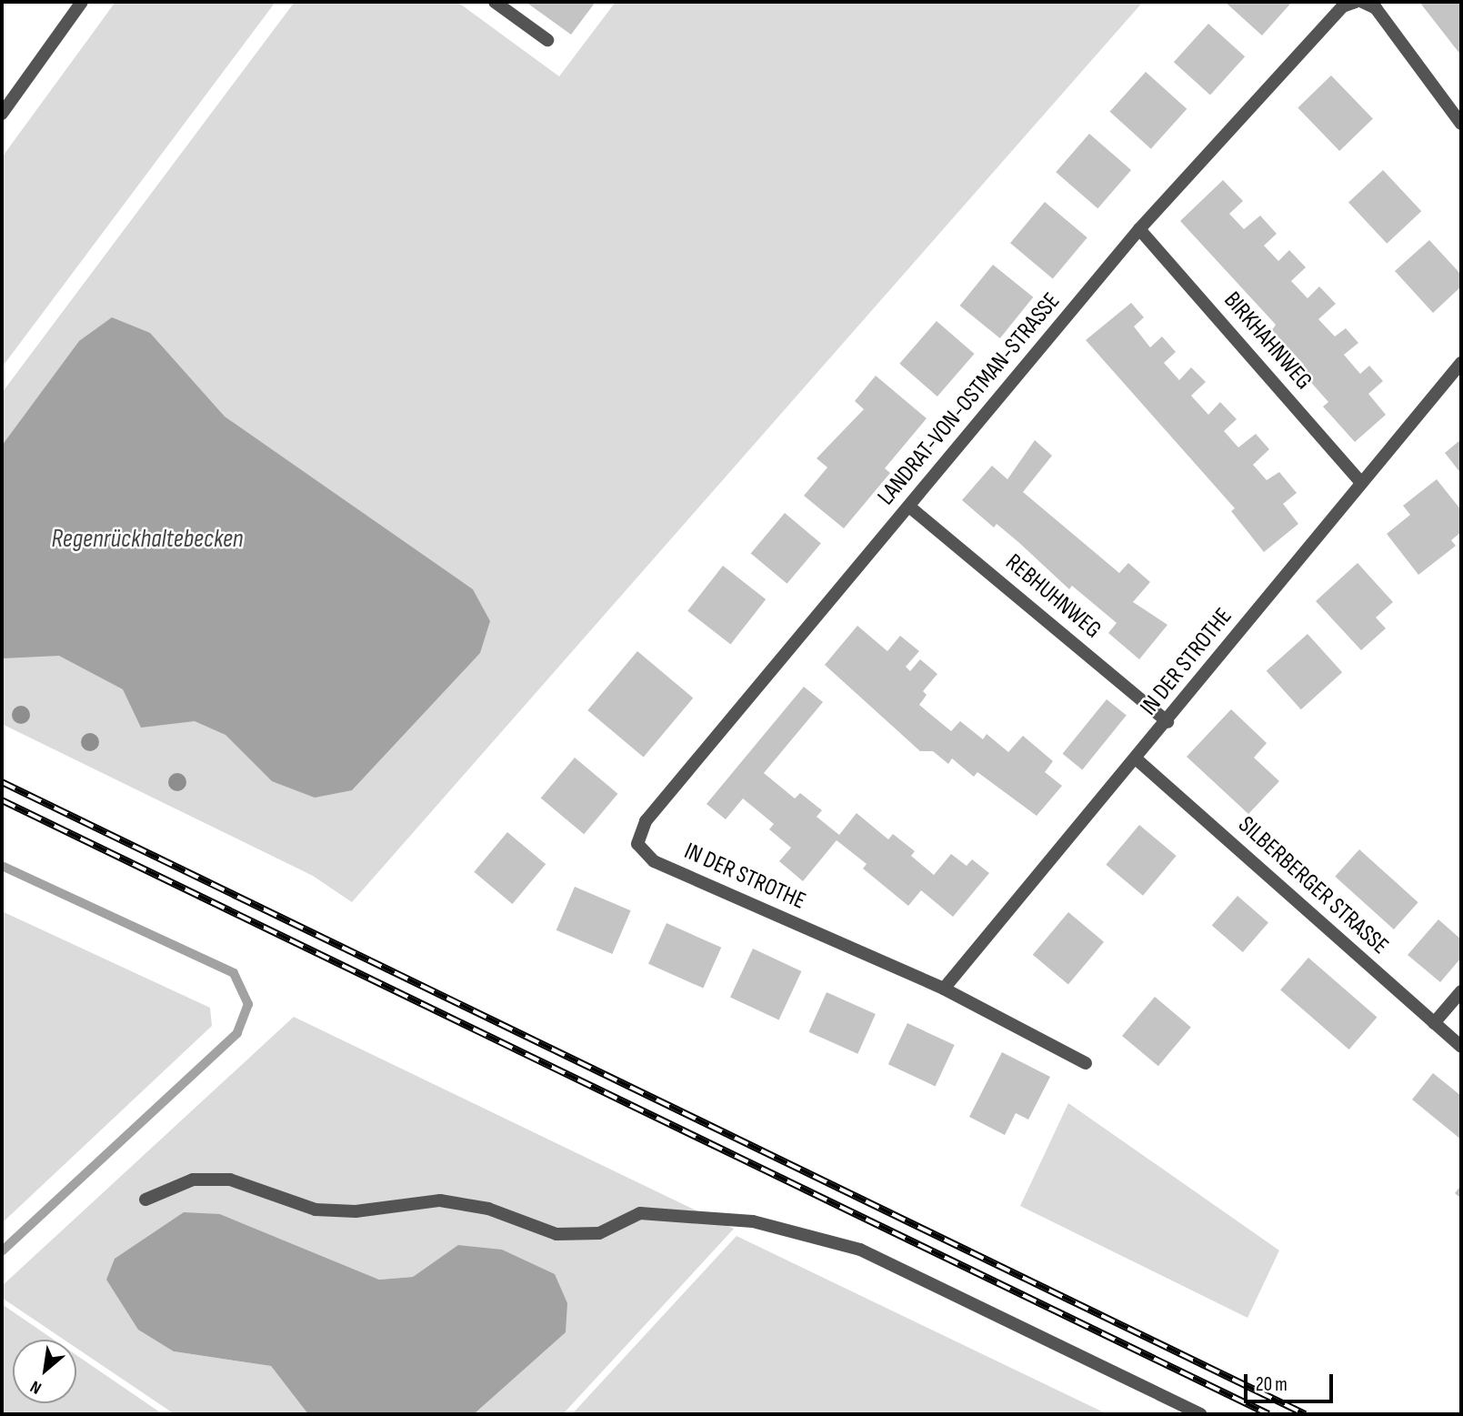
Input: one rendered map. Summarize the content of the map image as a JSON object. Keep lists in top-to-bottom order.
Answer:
{
  "streets": {
    "street": [
      "BIRKHAHNWEG",
      "LANDRAT-VON-OSTMAN-STRASSE",
      "REBHUHNWEG",
      "IN DER STROTHE",
      "SILBERBERGER STRASSE"
    ]
  },
  "crossings": [
    ["BIRKHAHNWEG", "LANDRAT-VON-OSTMAN-STRASSE"],
    ["BIRKHAHNWEG", "IN DER STROTHE"],
    ["LANDRAT-VON-OSTMAN-STRASSE", "REBHUHNWEG"],
    ["LANDRAT-VON-OSTMAN-STRASSE", "IN DER STROTHE"],
    ["REBHUHNWEG", "IN DER STROTHE"],
    ["IN DER STROTHE", "SILBERBERGER STRASSE"]
  ],
  "water": ["Regenrückhaltebecken"],
  "scale_bar": "20 m",
  "north": "bottom left"
}
